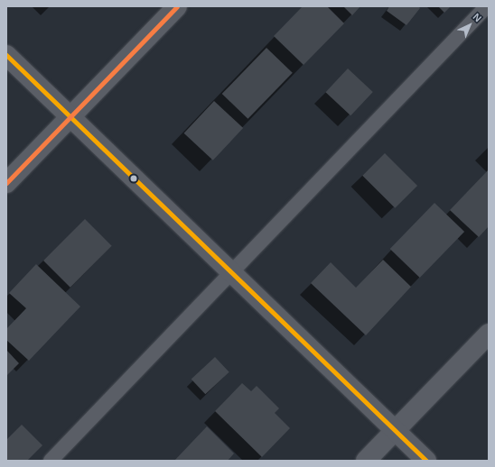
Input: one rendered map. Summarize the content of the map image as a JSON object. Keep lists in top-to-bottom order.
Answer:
{
  "north": "top right"
}
